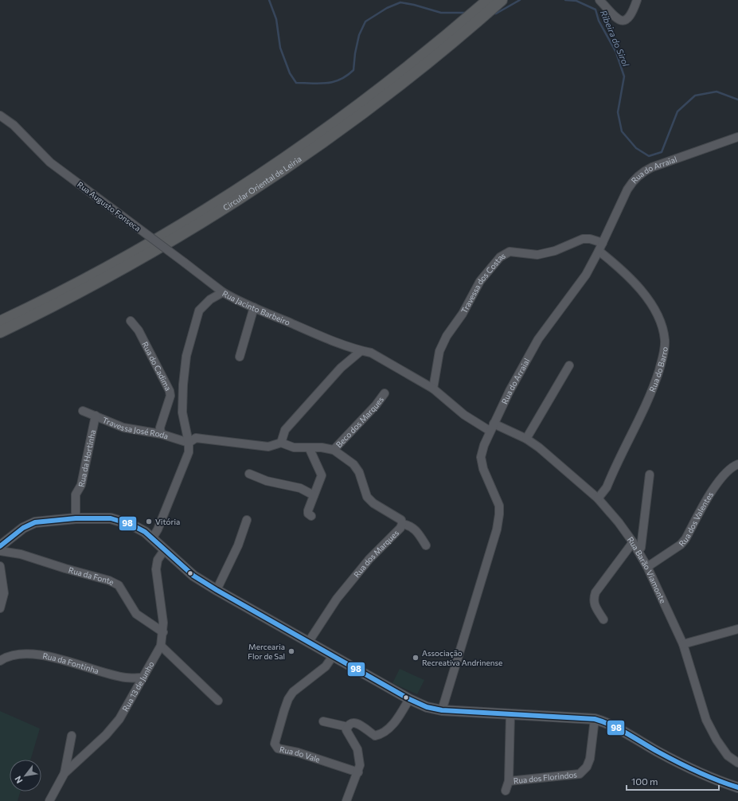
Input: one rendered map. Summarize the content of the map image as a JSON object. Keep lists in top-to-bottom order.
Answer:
{
  "streets": {
    "highway": ["Circular Oriental de Leiria"],
    "street": [
      "Rua do Arraial",
      "Rua Augusto Fonseca",
      "Travessa dos Costas",
      "Rua Jacinto Barbeiro",
      "Rua do Cadima",
      "Rua do Barro",
      "Beco dos Marques",
      "Travessa José Roda",
      "Rua da Hortinha",
      "Rua dos Valentes",
      "Rua dos Marques",
      "Rua Barão Viamonte",
      "Rua da Fonte",
      "Rua da Fontinha",
      "Rua 13 de Junho",
      "Rua do Vale",
      "Rua dos Florindos"
    ]
  },
  "crossings": [
    ["Rua do Arraial", "Travessa dos Costas"],
    ["Rua do Arraial", "Rua Jacinto Barbeiro"],
    ["Rua do Arraial", "Rua do Barro"],
    ["Rua do Arraial", "Rua Barão Viamonte"],
    ["Rua Augusto Fonseca", "Rua Jacinto Barbeiro"],
    ["Travessa dos Costas", "Rua Jacinto Barbeiro"],
    ["Rua Jacinto Barbeiro", "Travessa José Roda"],
    ["Rua Jacinto Barbeiro", "Rua Barão Viamonte"],
    ["Rua do Cadima", "Travessa José Roda"],
    ["Rua do Barro", "Rua Barão Viamonte"],
    ["Beco dos Marques", "Rua dos Marques"],
    ["Travessa José Roda", "Rua da Hortinha"],
    ["Rua dos Valentes", "Rua Barão Viamonte"],
    ["Rua da Fonte", "Rua 13 de Junho"],
    ["Rua da Fontinha", "Rua 13 de Junho"]
  ],
  "water": ["Ribeira do Sirol"],
  "places": ["Vitória", "Mercearia Flor de Sal", "Associação Recreativa Andrinense"],
  "lines": ["transit line 98"],
  "scale_bar": "100 m",
  "north": "bottom left"
}
